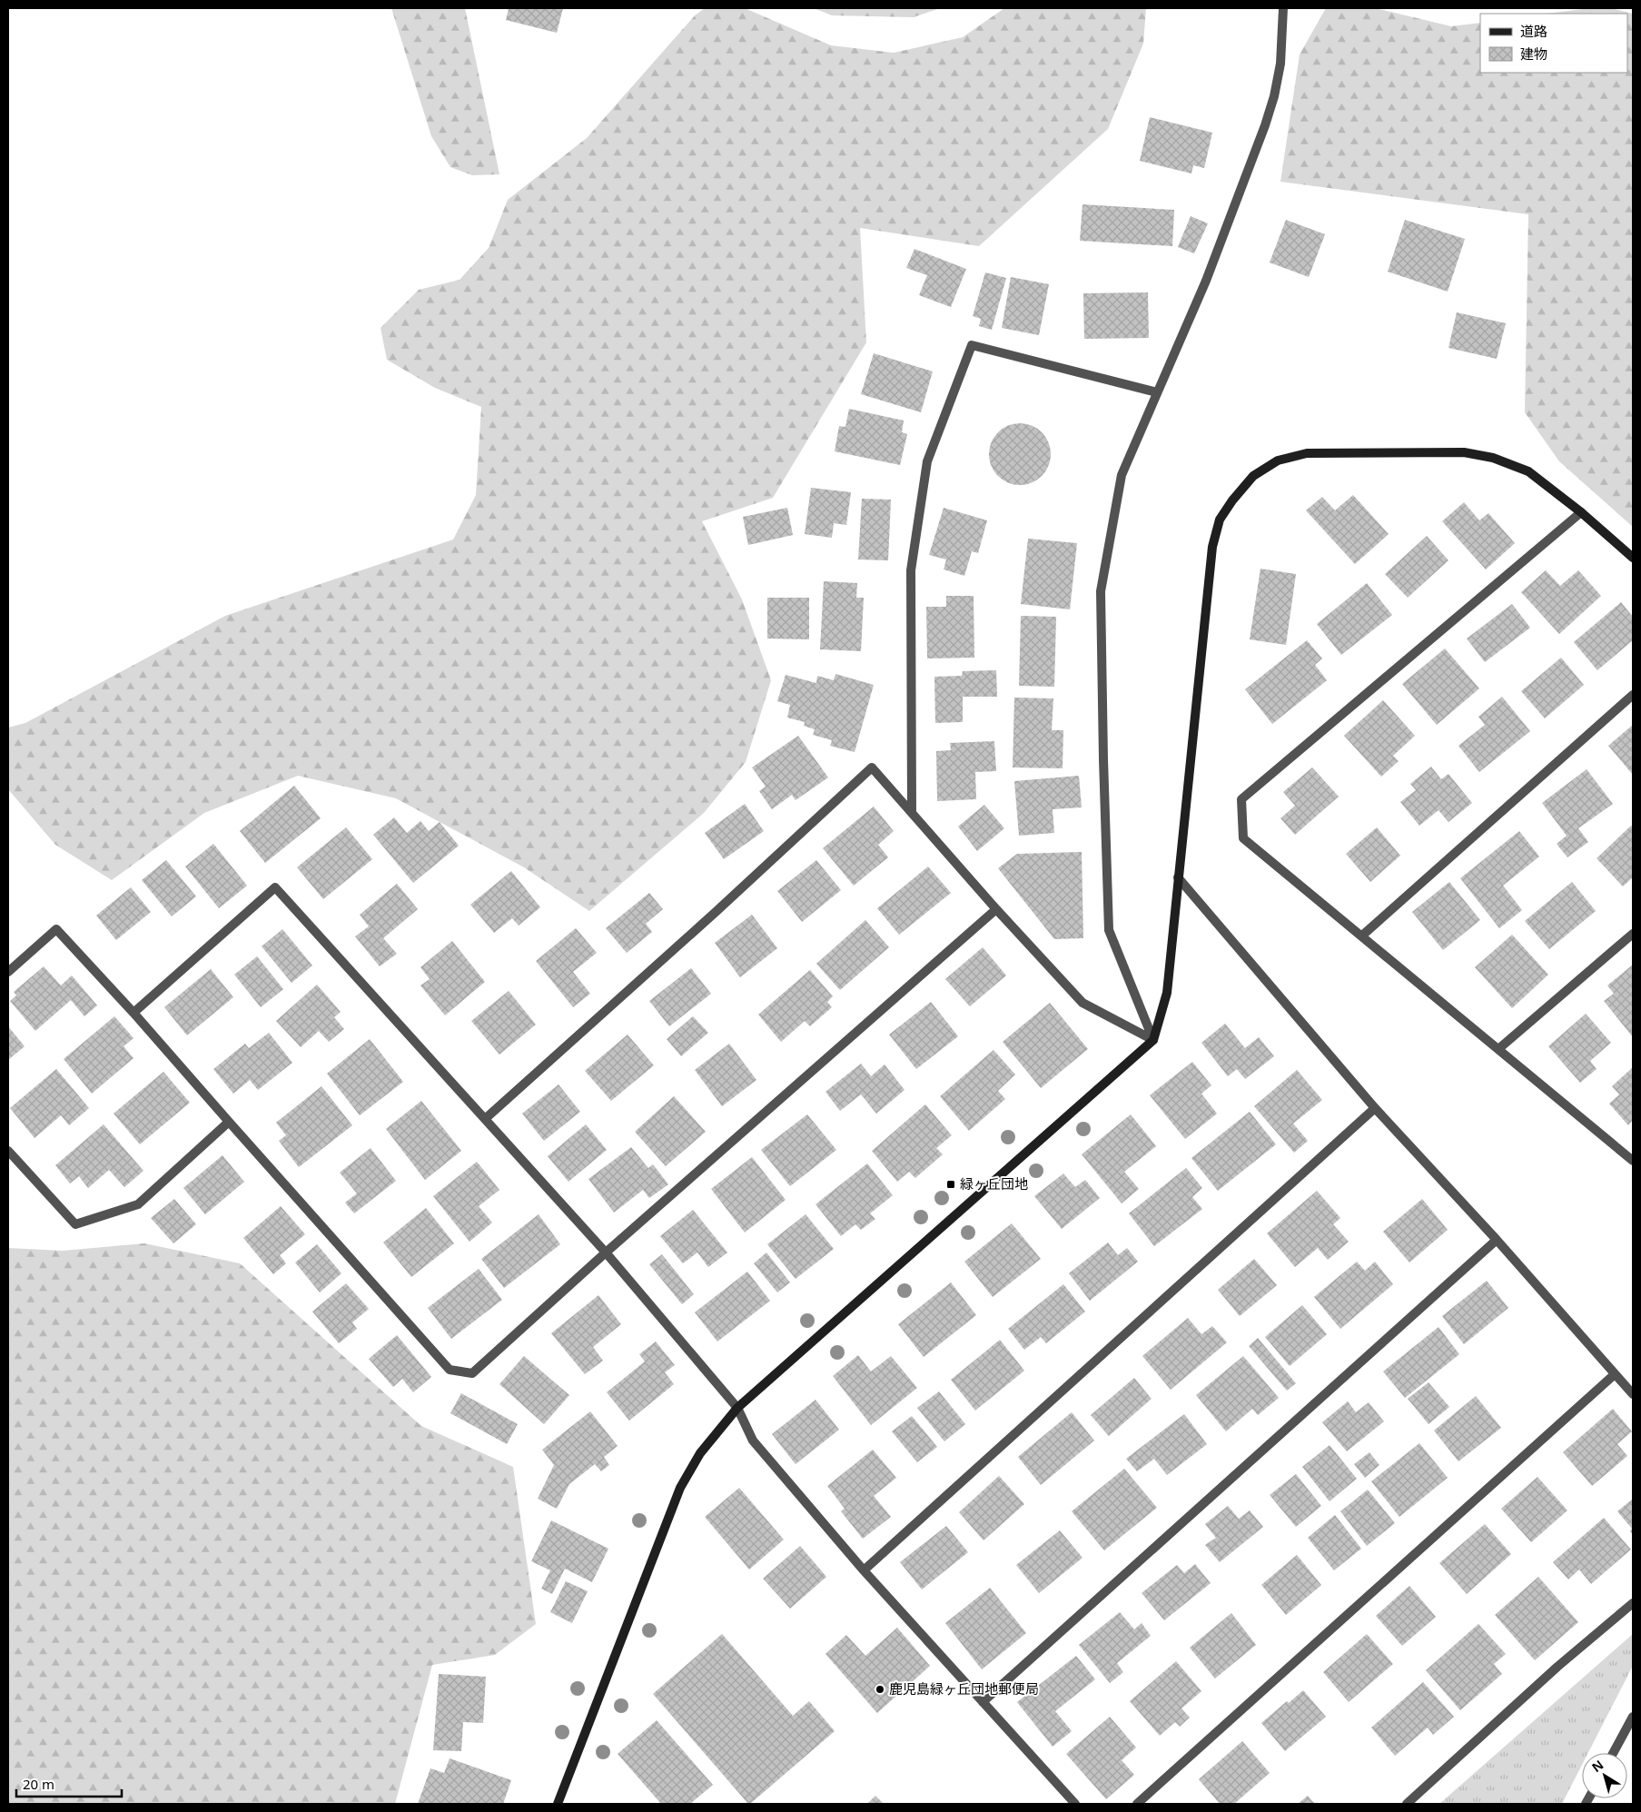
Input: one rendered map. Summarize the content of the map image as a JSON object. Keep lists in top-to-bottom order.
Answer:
{
  "places": {
    "transit": ["緑ヶ丘団地"],
    "other": ["鹿児島緑ヶ丘団地郵便局"]
  },
  "legend": ["道路", "建物"],
  "scale_bar": "20 m",
  "north": "top left"
}
